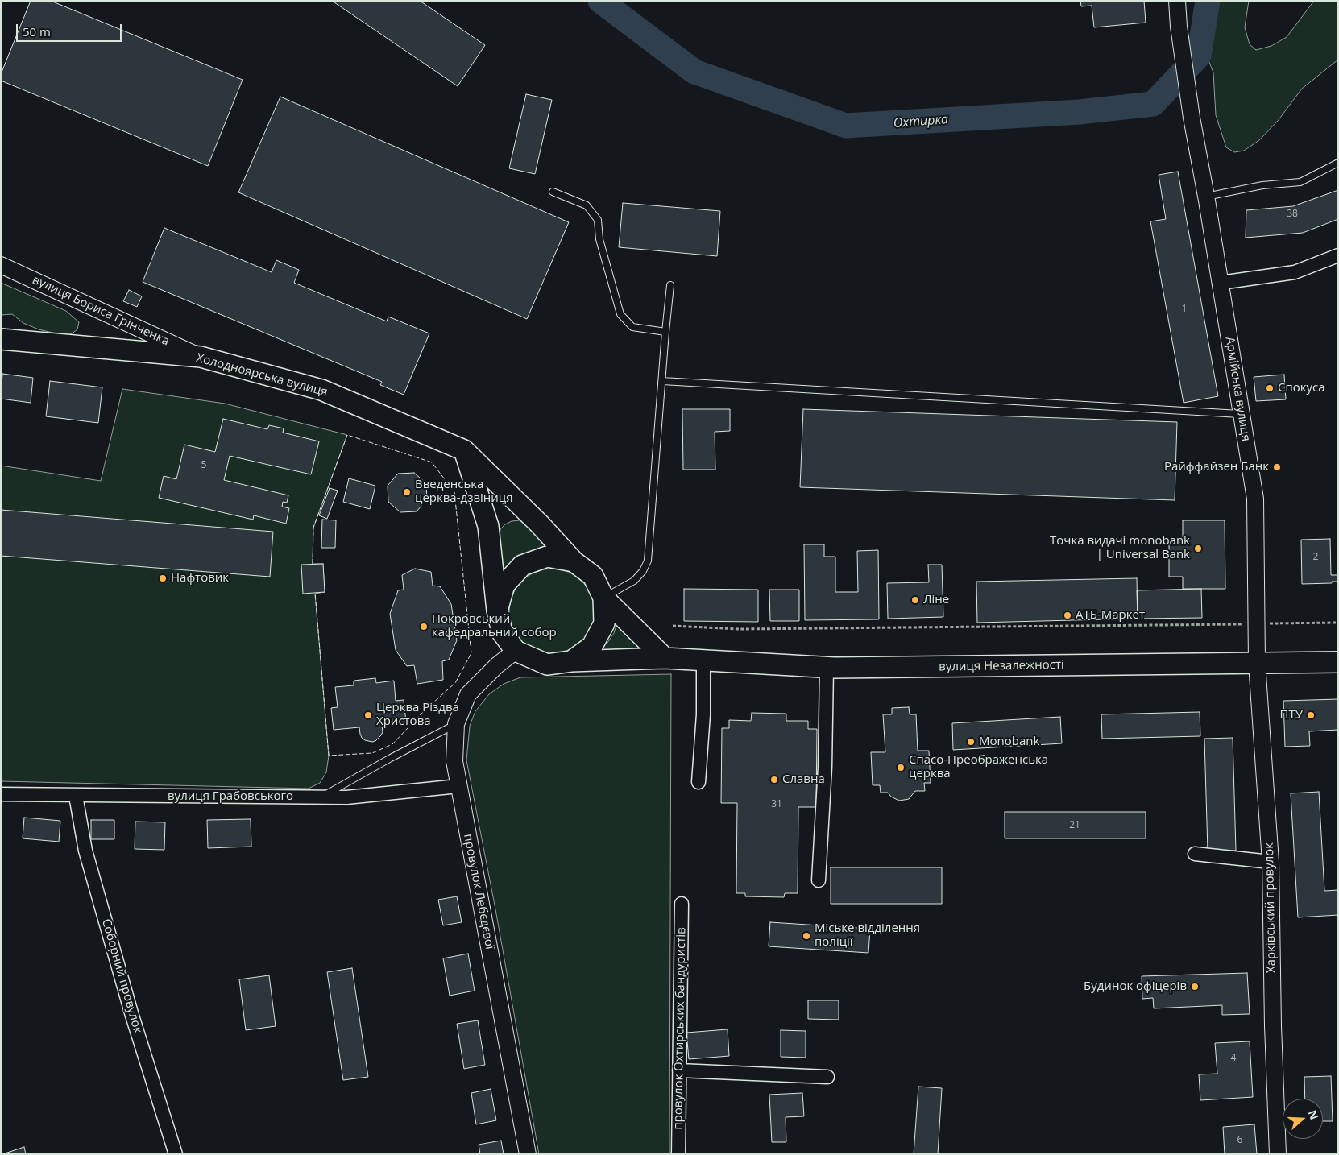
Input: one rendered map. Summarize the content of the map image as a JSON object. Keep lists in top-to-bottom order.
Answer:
{
  "streets": {
    "main road": ["Холодноярська вулиця", "вулиця Незалежності"],
    "street": [
      "вулиця Бориса Грінченка",
      "Армійська вулиця",
      "вулиця Грабовського",
      "провулок Лебєдєвої",
      "Харківський провулок",
      "Соборний провулок",
      "провулок Охтирських бандуристів"
    ]
  },
  "crossings": [
    ["вулиця Бориса Грінченка", "Холодноярська вулиця"],
    ["Армійська вулиця", "вулиця Незалежності"],
    ["Армійська вулиця", "Харківський провулок"],
    ["вулиця Незалежності", "провулок Лебєдєвої"],
    ["вулиця Незалежності", "Харківський провулок"],
    ["вулиця Грабовського", "провулок Лебєдєвої"],
    ["вулиця Грабовського", "Соборний провулок"]
  ],
  "water": ["Охтирка"],
  "places": [
    "Спокуса",
    "Райффайзен Банк",
    "Введенська церква-дзвіниця",
    "Точка видачі monobank | Universal Bank",
    "Нафтовик",
    "Ліне",
    "АТБ-Маркет",
    "Покровський кафедральний собор",
    "Церква Різдва Христова",
    "ПТУ",
    "Monobank",
    "Спасо-Преображенська церква",
    "Славна",
    "Міське відділення поліції",
    "Будинок офіцерів"
  ],
  "house_numbers": [
    "38",
    "1",
    "5",
    "2",
    "31",
    "21",
    "4",
    "6"
  ],
  "scale_bar": "50 m",
  "north": "right"
}
